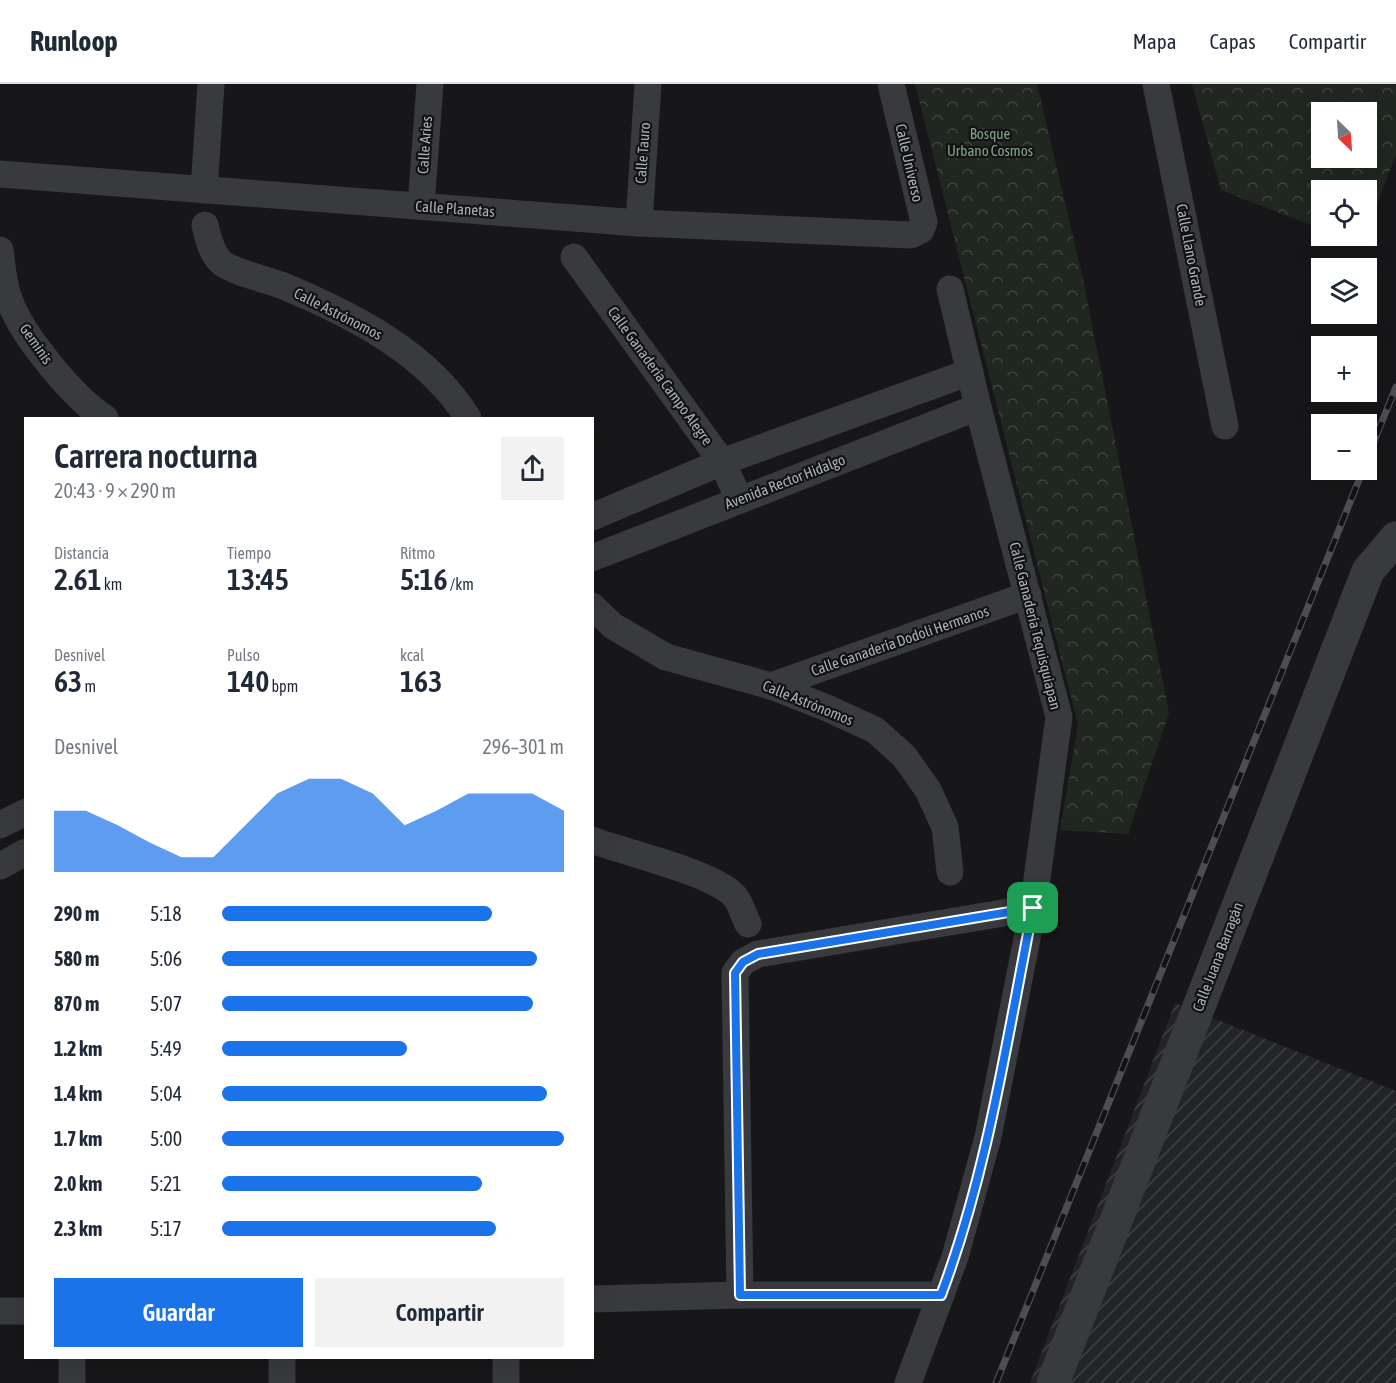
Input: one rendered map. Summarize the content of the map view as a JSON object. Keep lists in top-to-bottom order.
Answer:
{
  "streets": {
    "street": [
      "Calle Aries",
      "Calle Tauro",
      "Calle Universo",
      "Calle Planetas",
      "Calle Llano Grande",
      "Calle Astrónomos",
      "Geminis",
      "Calle Ganadería Campo Alegre",
      "Avenida Rector Hidalgo",
      "Calle Ganadería Tequisquiapan",
      "Calle Ganadería Dodoli Hermanos",
      "Calle Juana Barragán"
    ]
  },
  "crossings": [
    ["Calle Aries", "Calle Planetas"],
    ["Calle Tauro", "Calle Planetas"],
    ["Calle Universo", "Calle Planetas"],
    ["Calle Astrónomos", "Calle Ganadería Dodoli Hermanos"],
    ["Calle Ganadería Campo Alegre", "Avenida Rector Hidalgo"],
    ["Avenida Rector Hidalgo", "Calle Ganadería Tequisquiapan"],
    ["Calle Ganadería Tequisquiapan", "Calle Ganadería Dodoli Hermanos"]
  ],
  "parks": ["Bosque Urbano Cosmos"],
  "north": "bottom right",
  "page": {
    "header": "Runloop",
    "nav": ["Mapa", "Capas", "Compartir"],
    "map_buttons": ["+", "−"],
    "heading": ["Carrera nocturna", "20:43 · 9 × 290 m"],
    "stats": [
      ["Distancia", "2.61 km"],
      ["Tiempo", "13:45"],
      ["Ritmo", "5:16 /km"],
      ["Desnivel", "63 m"],
      ["Pulso", "140 bpm"],
      ["kcal", "163"]
    ],
    "chart": ["Desnivel", "296–301 m"],
    "list": [
      {
        "name": "290 m",
        "note": "5:18"
      },
      {
        "name": "580 m",
        "note": "5:06"
      },
      {
        "name": "870 m",
        "note": "5:07"
      },
      {
        "name": "1.2 km",
        "note": "5:49"
      },
      {
        "name": "1.4 km",
        "note": "5:04"
      },
      {
        "name": "1.7 km",
        "note": "5:00"
      },
      {
        "name": "2.0 km",
        "note": "5:21"
      },
      {
        "name": "2.3 km",
        "note": "5:17"
      }
    ],
    "buttons": ["Guardar", "Compartir"]
  }
}
